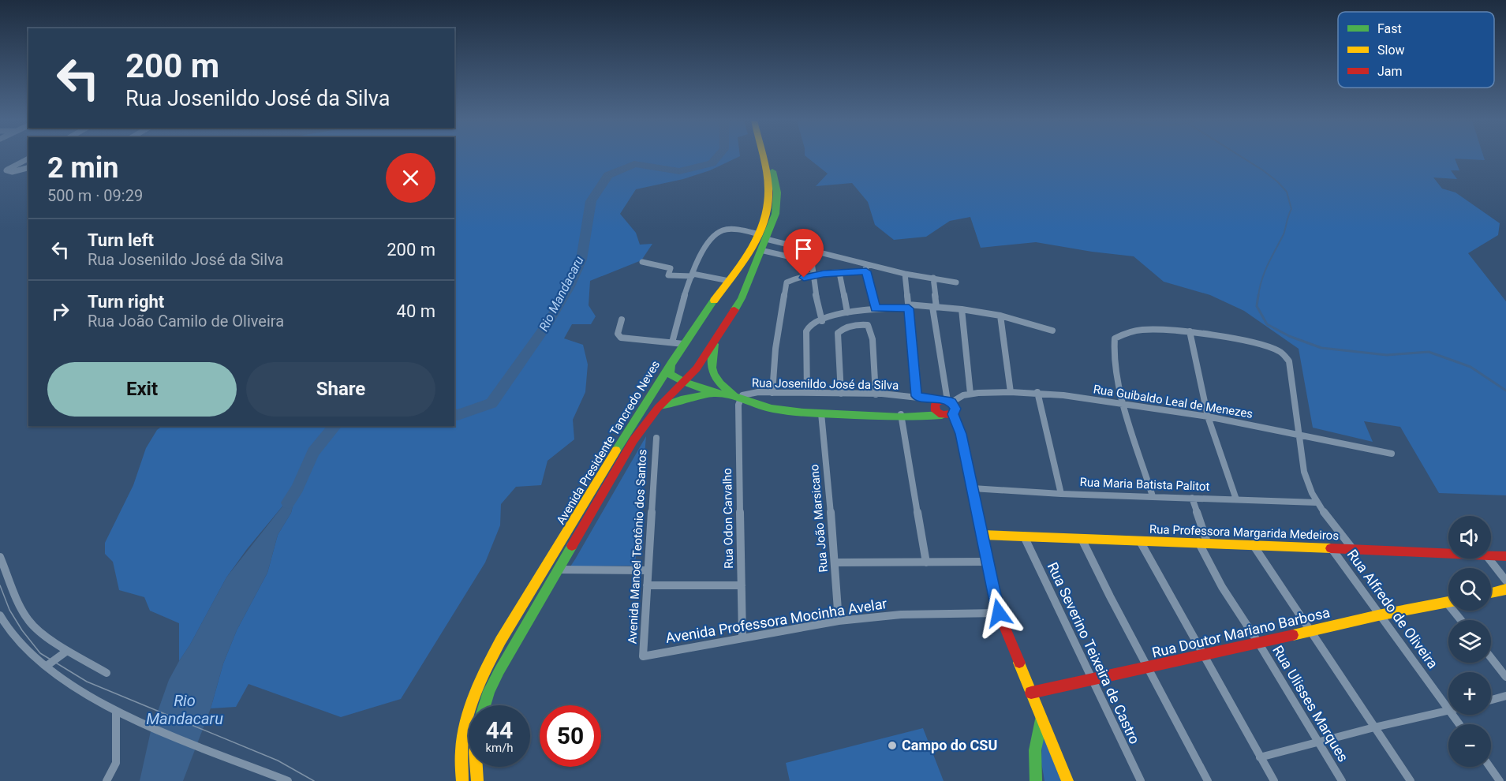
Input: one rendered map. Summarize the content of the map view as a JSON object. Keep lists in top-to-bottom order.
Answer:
{
  "streets": {
    "main road": ["Avenida Presidente Tancredo Neves", "Rua Professora Margarida Medeiros", "Rua Doutor Mariano Barbosa"],
    "street": [
      "Rua Josenildo José da Silva",
      "Rua Guibaldo Leal de Menezes",
      "Rua Maria Batista Palitot",
      "Rua Odon Carvalho",
      "Rua João Marsicano",
      "Avenida Manoel Teotônio dos Santos",
      "Rua Alfredo de Oliveira",
      "Avenida Professora Mocinha Avelar",
      "Rua Severino Teixeira de Castro",
      "Rua Ulisses Marques"
    ]
  },
  "crossings": [
    ["Rua Josenildo José da Silva", "Rua Guibaldo Leal de Menezes"],
    ["Rua Josenildo José da Silva", "Rua Odon Carvalho"],
    ["Rua Maria Batista Palitot", "Rua Ulisses Marques"],
    ["Rua Odon Carvalho", "Avenida Professora Mocinha Avelar"],
    ["Rua João Marsicano", "Avenida Professora Mocinha Avelar"],
    ["Rua Professora Margarida Medeiros", "Rua Alfredo de Oliveira"],
    ["Rua Professora Margarida Medeiros", "Rua Severino Teixeira de Castro"],
    ["Rua Professora Margarida Medeiros", "Rua Ulisses Marques"],
    ["Avenida Manoel Teotônio dos Santos", "Avenida Professora Mocinha Avelar"],
    ["Rua Alfredo de Oliveira", "Rua Doutor Mariano Barbosa"],
    ["Rua Doutor Mariano Barbosa", "Rua Severino Teixeira de Castro"],
    ["Rua Doutor Mariano Barbosa", "Rua Ulisses Marques"]
  ],
  "water": ["Rio Mandacaru"],
  "places": ["Campo do CSU"],
  "legend": ["Fast", "Slow", "Jam"],
  "page": {
    "turn": ["200 m", "Rua Josenildo José da Silva"],
    "heading": ["2 min", "500 m · 09:29"],
    "list": [
      {
        "name": "Turn left",
        "note": "Rua Josenildo José da Silva",
        "value": "200 m"
      },
      {
        "name": "Turn right",
        "note": "Rua João Camilo de Oliveira",
        "value": "40 m"
      }
    ],
    "buttons": ["Exit", "Share"],
    "map_buttons": ["+", "−"],
    "speed": "44 km/h",
    "limit": "50"
  }
}
